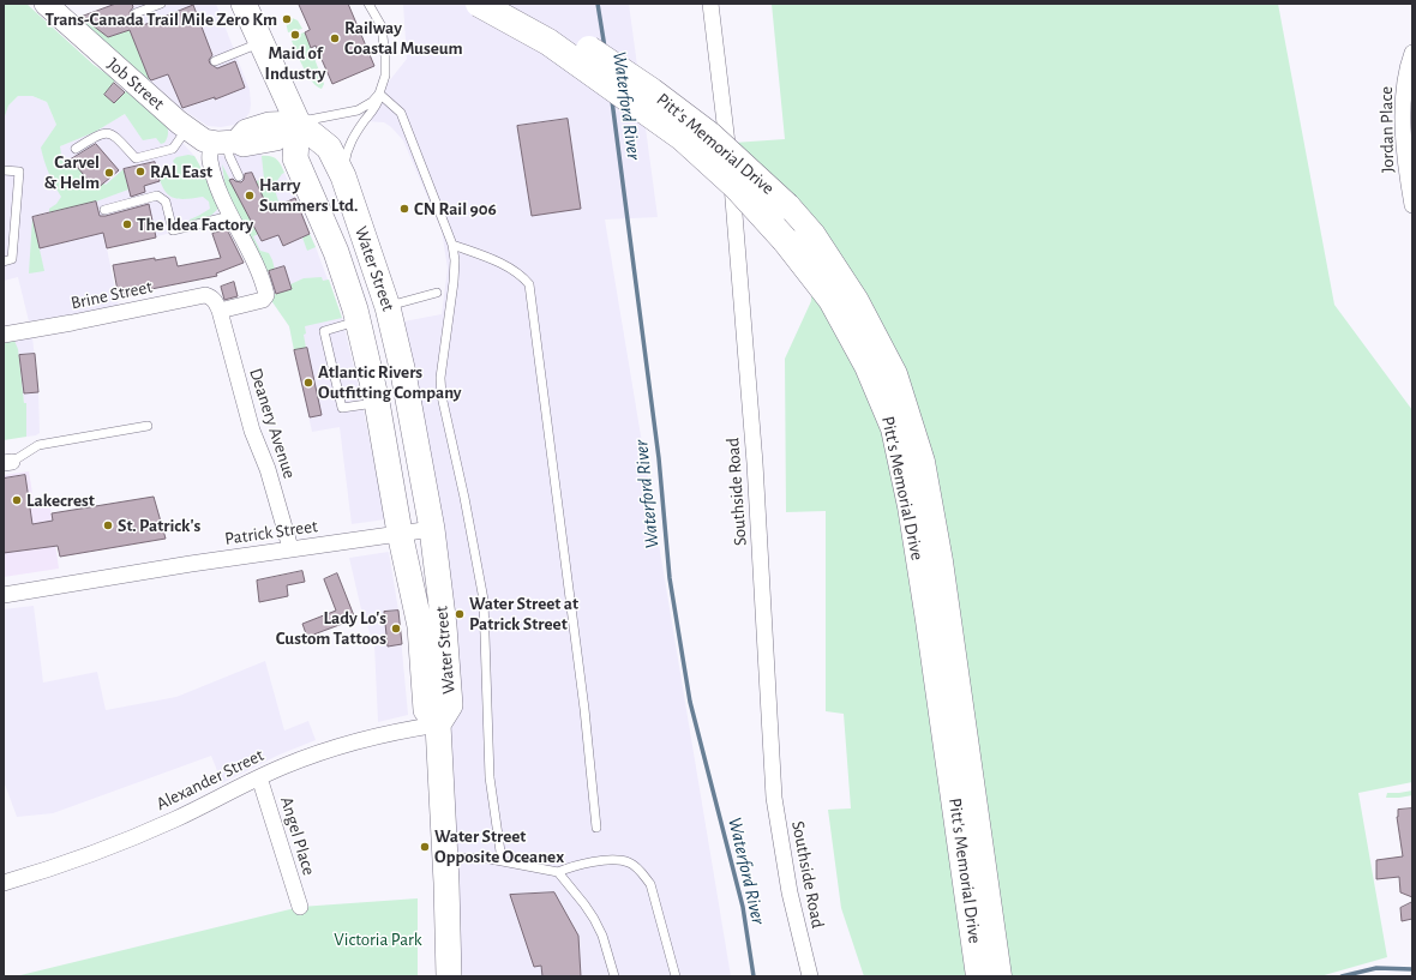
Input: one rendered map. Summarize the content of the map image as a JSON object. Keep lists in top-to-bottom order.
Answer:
{
  "streets": {
    "highway": ["Pitt's Memorial Drive"],
    "main road": ["Water Street"],
    "street": [
      "Job Street",
      "Jordan Place",
      "Brine Street",
      "Deanery Avenue",
      "Southside Road",
      "Patrick Street",
      "Alexander Street",
      "Angel Place"
    ]
  },
  "crossings": [
    ["Water Street", "Patrick Street"],
    ["Water Street", "Alexander Street"],
    ["Brine Street", "Deanery Avenue"],
    ["Deanery Avenue", "Patrick Street"],
    ["Alexander Street", "Angel Place"]
  ],
  "water": ["Waterford River"],
  "parks": ["Victoria Park"],
  "places": [
    "Trans-Canada Trail Mile Zero Km",
    "Maid of Industry",
    "Railway Coastal Museum",
    "RAL East",
    "Carvel & Helm",
    "Harry Summers Ltd.",
    "CN Rail 906",
    "The Idea Factory",
    "Atlantic Rivers Outfitting Company",
    "Lakecrest",
    "St. Patrick's",
    "Water Street at Patrick Street",
    "Lady Lo's Custom Tattoos",
    "Water Street Opposite Oceanex"
  ]
}
